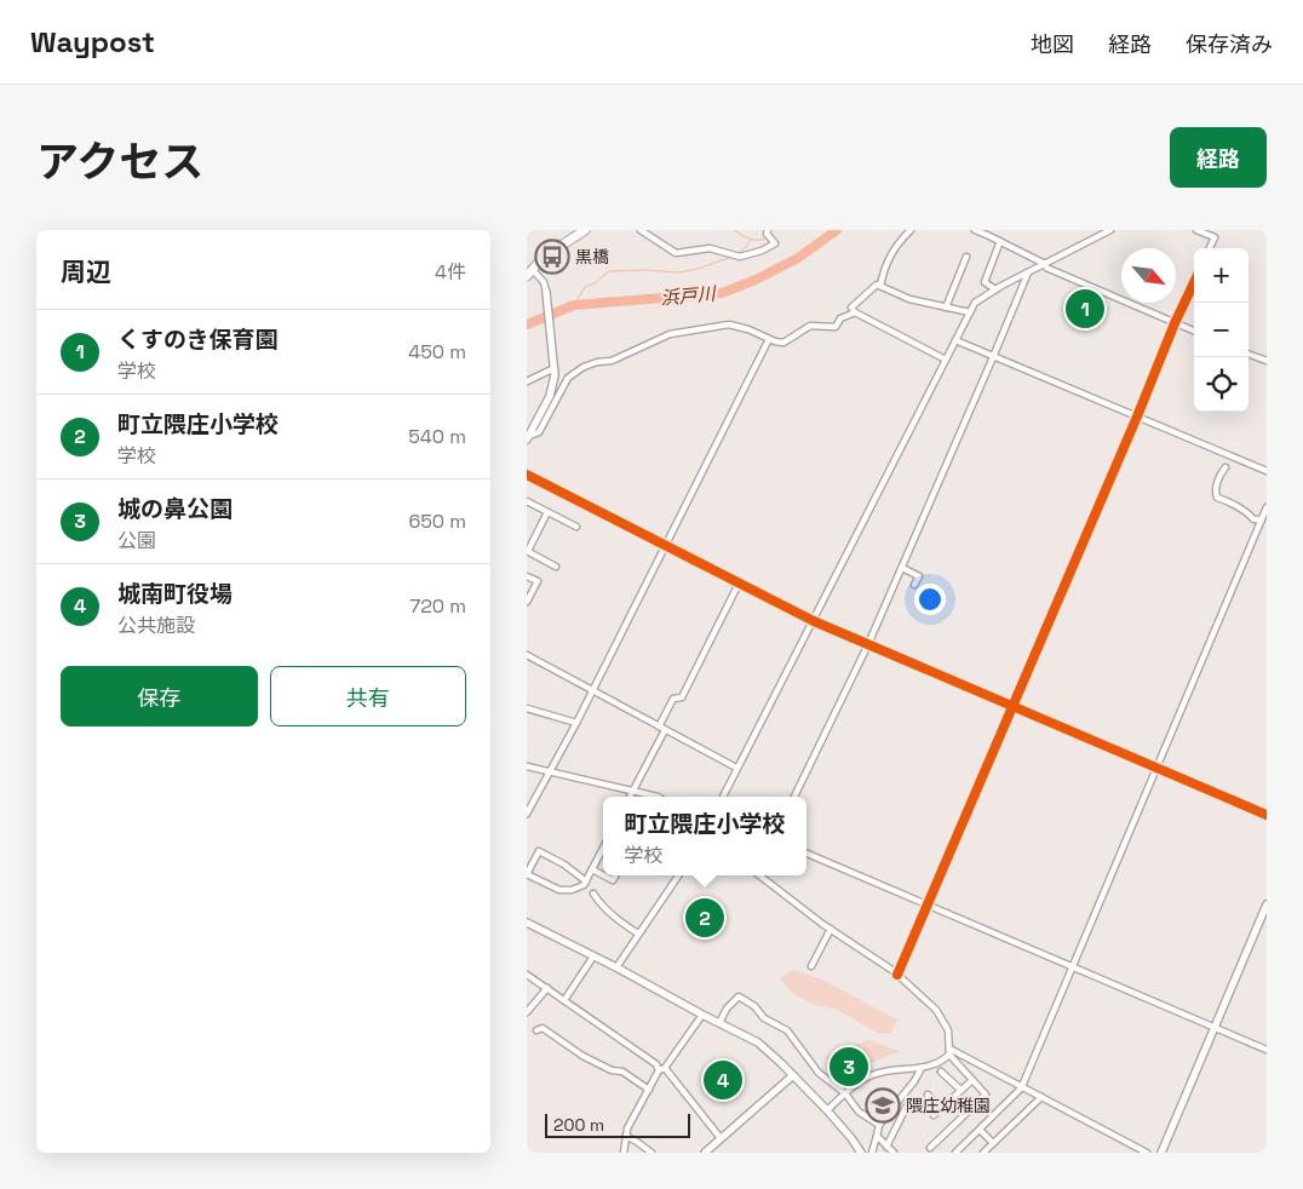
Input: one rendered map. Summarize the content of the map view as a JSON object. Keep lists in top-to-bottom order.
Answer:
{
  "water": ["浜戸川"],
  "places": {
    "bus stop": ["黒橋"],
    "school or university": ["隈庄幼稚園"]
  },
  "scale_bar": "200 m",
  "north": "bottom right",
  "page": {
    "header": "Waypost",
    "nav": ["地図", "経路", "保存済み"],
    "title": "アクセス",
    "buttons": [
      "経路",
      ["保存", "共有"]
    ],
    "heading": ["周辺", "4件"],
    "map_buttons": ["+", "−"],
    "pins": [
      "1",
      "2",
      "3",
      "4"
    ],
    "list": [
      {
        "mark": "1",
        "name": "くすのき保育園",
        "note": "学校",
        "value": "450 m"
      },
      {
        "mark": "2",
        "name": "町立隈庄小学校",
        "note": "学校",
        "value": "540 m"
      },
      {
        "mark": "3",
        "name": "城の鼻公園",
        "note": "公園",
        "value": "650 m"
      },
      {
        "mark": "4",
        "name": "城南町役場",
        "note": "公共施設",
        "value": "720 m"
      }
    ],
    "popup": ["町立隈庄小学校", "学校"],
    "scale": "200 m"
  }
}
